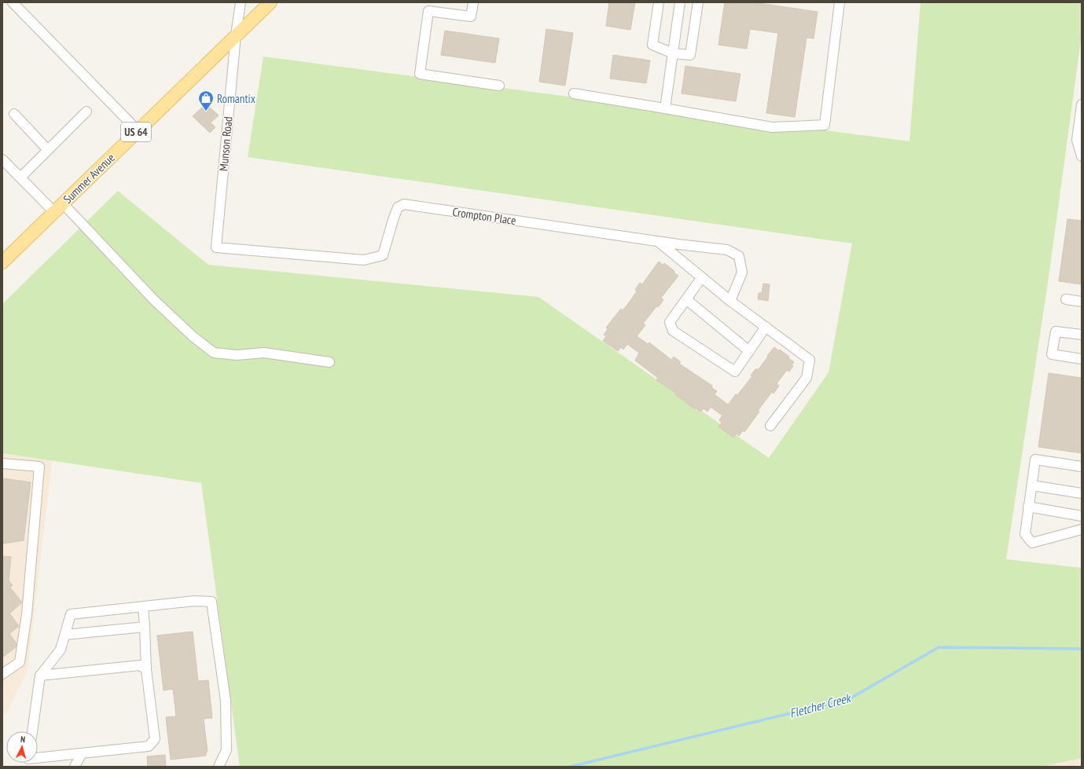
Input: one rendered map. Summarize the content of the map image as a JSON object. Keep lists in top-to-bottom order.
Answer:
{
  "streets": {
    "main road": ["US 64", "Summer Avenue"],
    "street": ["Munson Road", "Crompton Place"]
  },
  "crossings": [
    ["Munson Road", "Summer Avenue"],
    ["Munson Road", "Crompton Place"]
  ],
  "water": ["Fletcher Creek"],
  "places": {
    "shop": ["Romantix"]
  },
  "north": "top"
}
